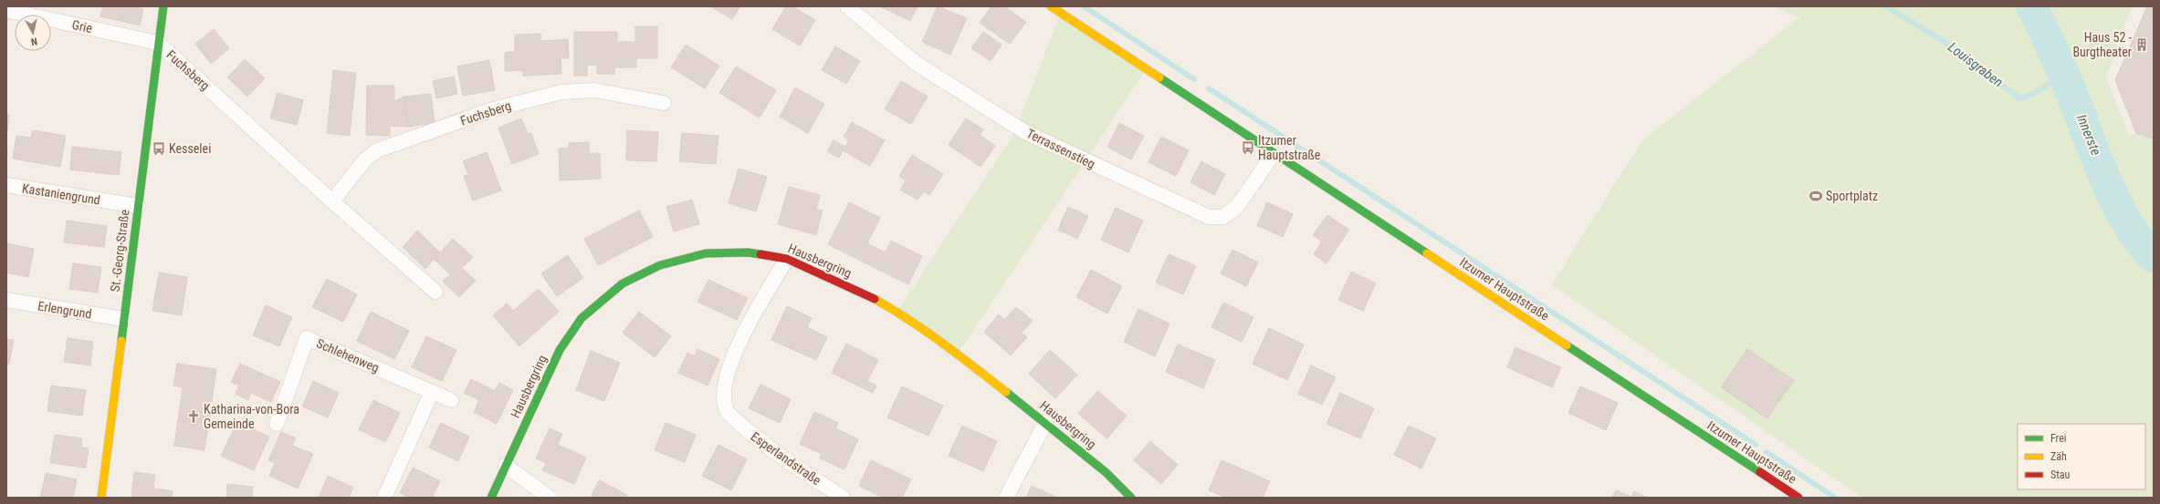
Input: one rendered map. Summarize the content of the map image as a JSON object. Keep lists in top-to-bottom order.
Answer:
{
  "streets": {
    "street": [
      "Grie",
      "Fuchsberg",
      "Terrassenstieg",
      "Kastaniengrund",
      "St.-Georg-Straße",
      "Hausbergring",
      "Itzumer Hauptstraße",
      "Erlengrund",
      "Schlehenweg",
      "Esperlandstraße"
    ]
  },
  "crossings": [
    ["Grie", "Fuchsberg"],
    ["Grie", "St.-Georg-Straße"],
    ["Fuchsberg", "St.-Georg-Straße"],
    ["Terrassenstieg", "Itzumer Hauptstraße"],
    ["Kastaniengrund", "St.-Georg-Straße"],
    ["St.-Georg-Straße", "Erlengrund"],
    ["Hausbergring", "Esperlandstraße"]
  ],
  "water": ["Louisgraben", "Innerste"],
  "places": {
    "building": ["Haus 52 - Burgtheater"],
    "bus stop": ["Itzumer Hauptstraße", "Kesselei"],
    "sports": ["Sportplatz"],
    "church": ["Katharina-von-Bora Gemeinde"]
  },
  "legend": ["Frei", "Zäh", "Stau"],
  "north": "bottom"
}
